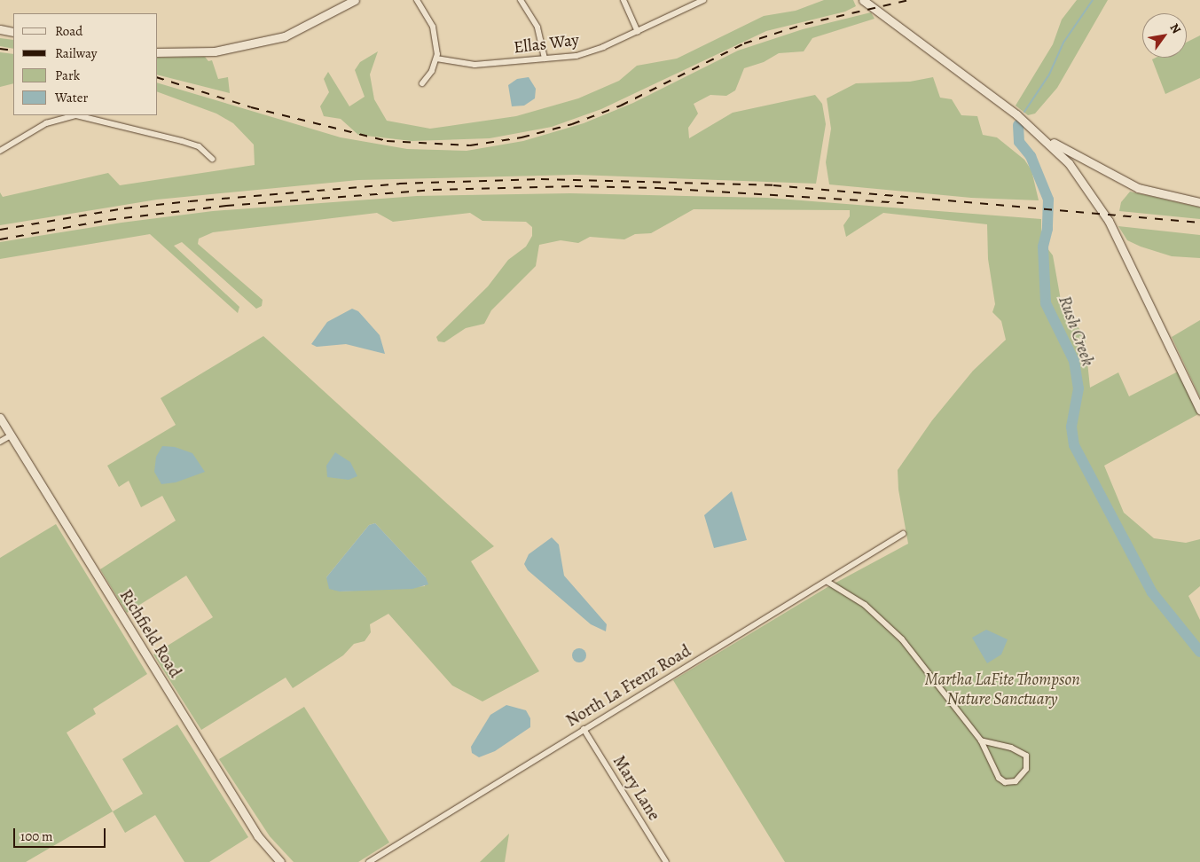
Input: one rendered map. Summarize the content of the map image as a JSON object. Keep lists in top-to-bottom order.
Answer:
{
  "streets": {
    "street": [
      "Ellas Way",
      "Richfield Road",
      "North La Frenz Road",
      "Mary Lane"
    ]
  },
  "crossings": [
    ["North La Frenz Road", "Mary Lane"]
  ],
  "water": ["Rush Creek"],
  "parks": ["Martha LaFite Thompson Nature Sanctuary"],
  "legend": [
    "Road",
    "Railway",
    "Park",
    "Water"
  ],
  "scale_bar": "100 m",
  "north": "top right"
}
